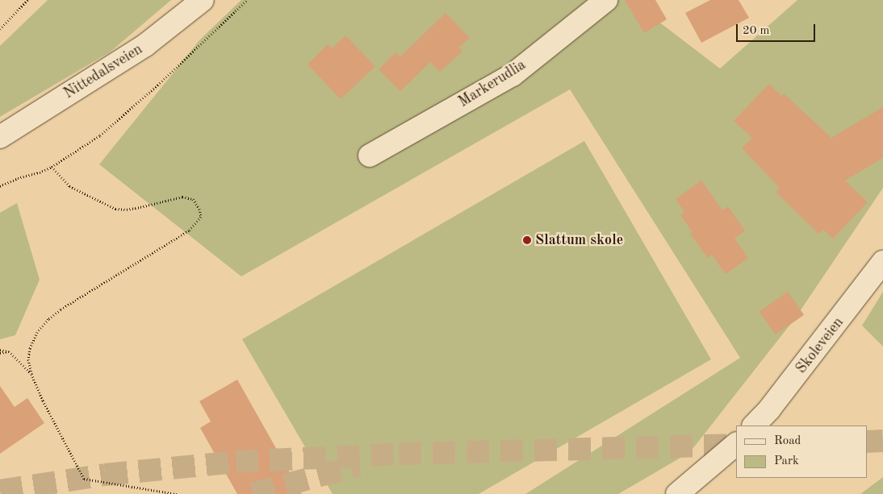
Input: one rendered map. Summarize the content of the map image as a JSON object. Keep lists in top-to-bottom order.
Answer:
{
  "streets": {
    "street": ["Nittedalsveien", "Markerudlia", "Skoleveien"]
  },
  "places": ["Slattum skole"],
  "legend": ["Road", "Park"],
  "scale_bar": "20 m"
}
